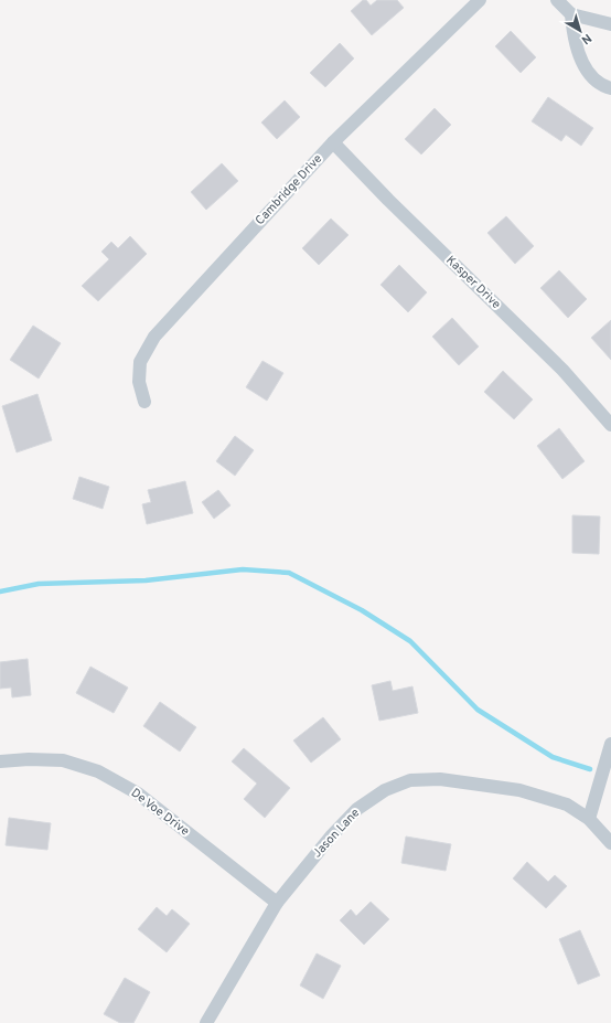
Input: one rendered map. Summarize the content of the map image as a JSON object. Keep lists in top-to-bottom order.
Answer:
{
  "streets": {
    "street": [
      "Cambridge Drive",
      "Kasper Drive",
      "De Voe Drive",
      "Jason Lane"
    ]
  },
  "crossings": [
    ["Cambridge Drive", "Kasper Drive"],
    ["De Voe Drive", "Jason Lane"]
  ],
  "north": "bottom right"
}
